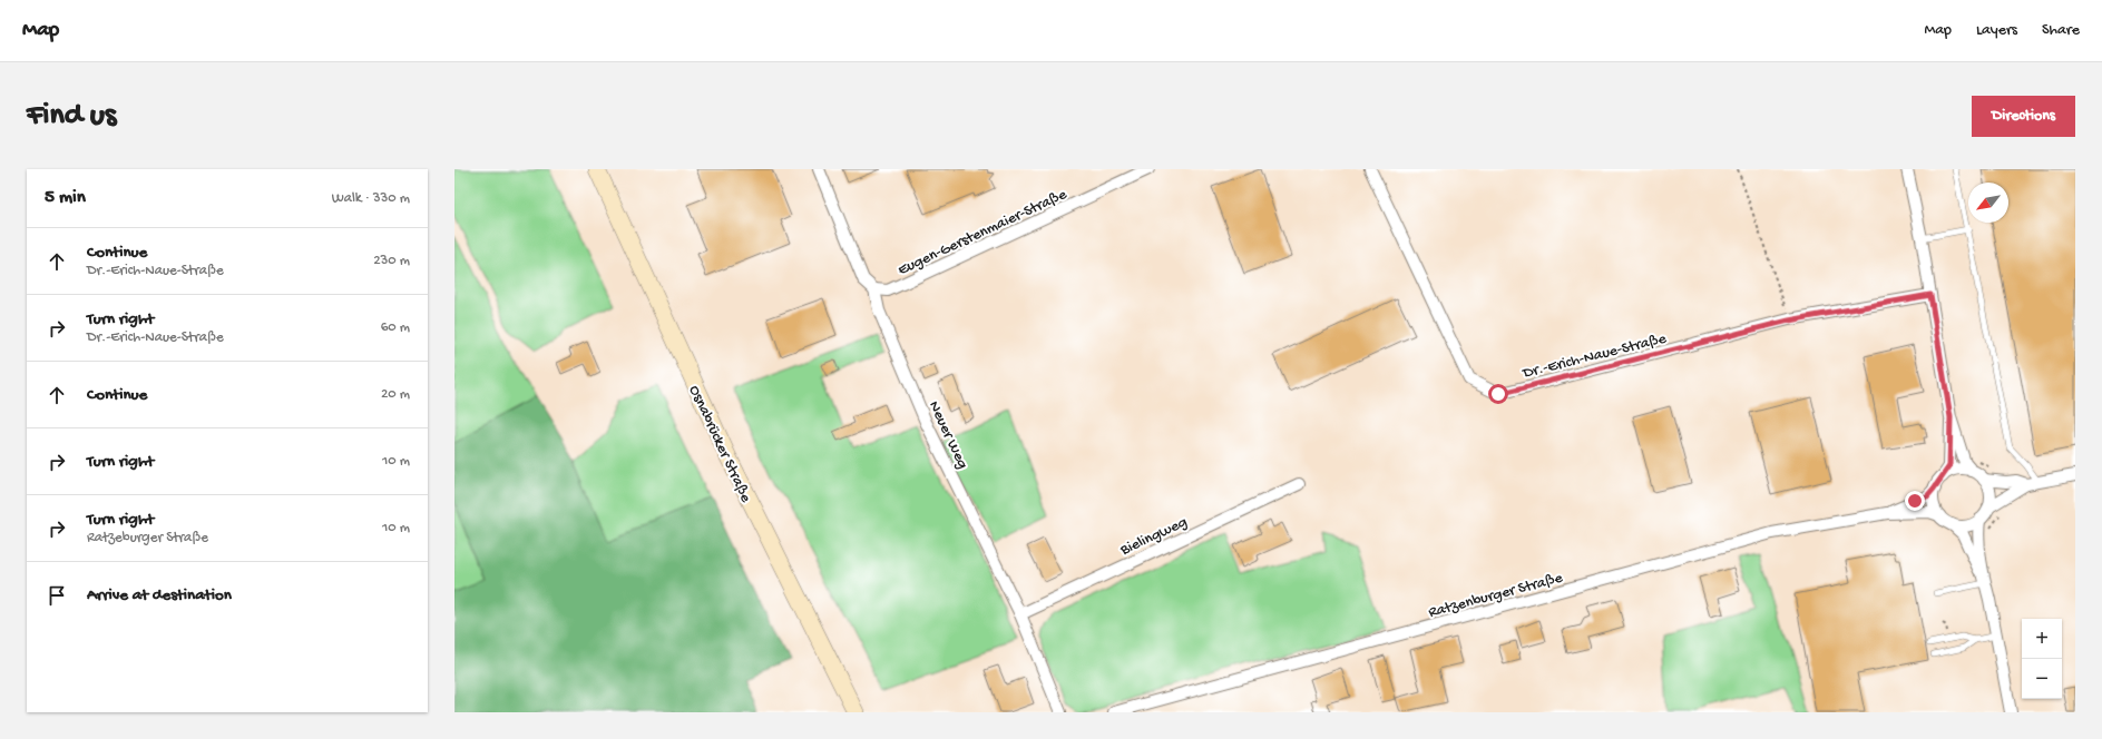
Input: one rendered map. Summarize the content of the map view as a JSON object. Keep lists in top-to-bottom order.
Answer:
{
  "streets": {
    "main road": ["Osnabrücker Straße"],
    "street": [
      "Eugen-Gerstenmaier-Straße",
      "Dr.-Erich-Naue-Straße",
      "Neuer Weg",
      "Bielingweg",
      "Ratzenburger Straße"
    ]
  },
  "crossings": [
    ["Eugen-Gerstenmaier-Straße", "Neuer Weg"],
    ["Neuer Weg", "Bielingweg"]
  ],
  "north": "bottom left",
  "page": {
    "header": "Map",
    "nav": ["Map", "Layers", "Share"],
    "buttons": "Directions",
    "title": "Find us",
    "heading": ["5 min", "Walk · 330 m"],
    "list": [
      ["Continue", "Dr.-Erich-Naue-Straße", "230 m"],
      ["Turn right", "Dr.-Erich-Naue-Straße", "60 m"],
      ["Continue", "20 m"],
      ["Turn right", "10 m"],
      ["Turn right", "Ratzeburger Straße", "10 m"],
      "Arrive at destination"
    ],
    "map_buttons": ["+", "−"]
  }
}
